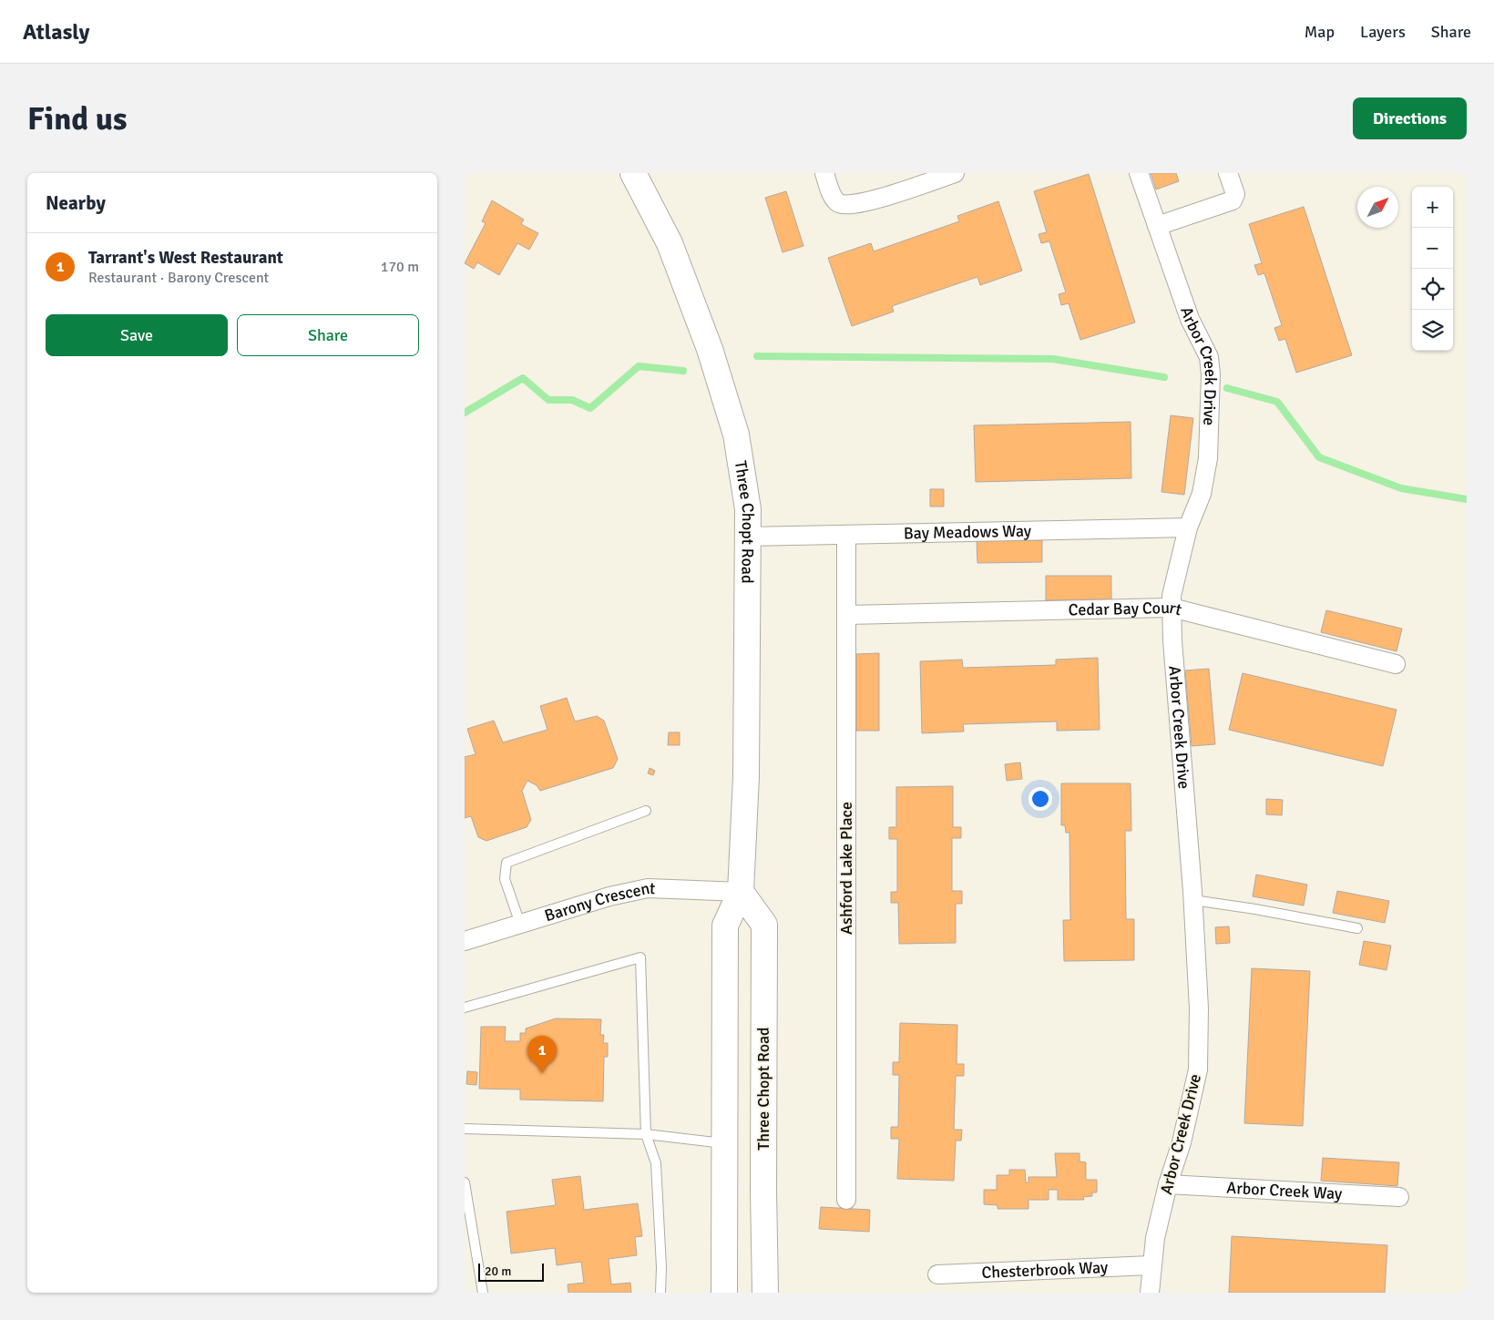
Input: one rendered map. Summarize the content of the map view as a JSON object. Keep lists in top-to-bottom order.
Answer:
{
  "streets": {
    "main road": ["Three Chopt Road"],
    "street": [
      "Arbor Creek Drive",
      "Bay Meadows Way",
      "Cedar Bay Court",
      "Ashford Lake Place",
      "Barony Crescent",
      "Arbor Creek Way",
      "Chesterbrook Way"
    ]
  },
  "crossings": [
    ["Arbor Creek Drive", "Bay Meadows Way"],
    ["Arbor Creek Drive", "Cedar Bay Court"],
    ["Arbor Creek Drive", "Arbor Creek Way"],
    ["Arbor Creek Drive", "Chesterbrook Way"],
    ["Three Chopt Road", "Bay Meadows Way"],
    ["Three Chopt Road", "Barony Crescent"],
    ["Bay Meadows Way", "Ashford Lake Place"],
    ["Cedar Bay Court", "Ashford Lake Place"]
  ],
  "scale_bar": "20 m",
  "north": "top right",
  "page": {
    "header": "Atlasly",
    "nav": ["Map", "Layers", "Share"],
    "buttons": [
      "Directions",
      ["Save", "Share"]
    ],
    "title": "Find us",
    "heading": "Nearby",
    "map_buttons": ["+", "−"],
    "list": [
      {
        "mark": "1",
        "name": "Tarrant's West Restaurant",
        "note": "Restaurant · Barony Crescent",
        "value": "170 m"
      }
    ],
    "pins": "1",
    "scale": "20 m"
  }
}
